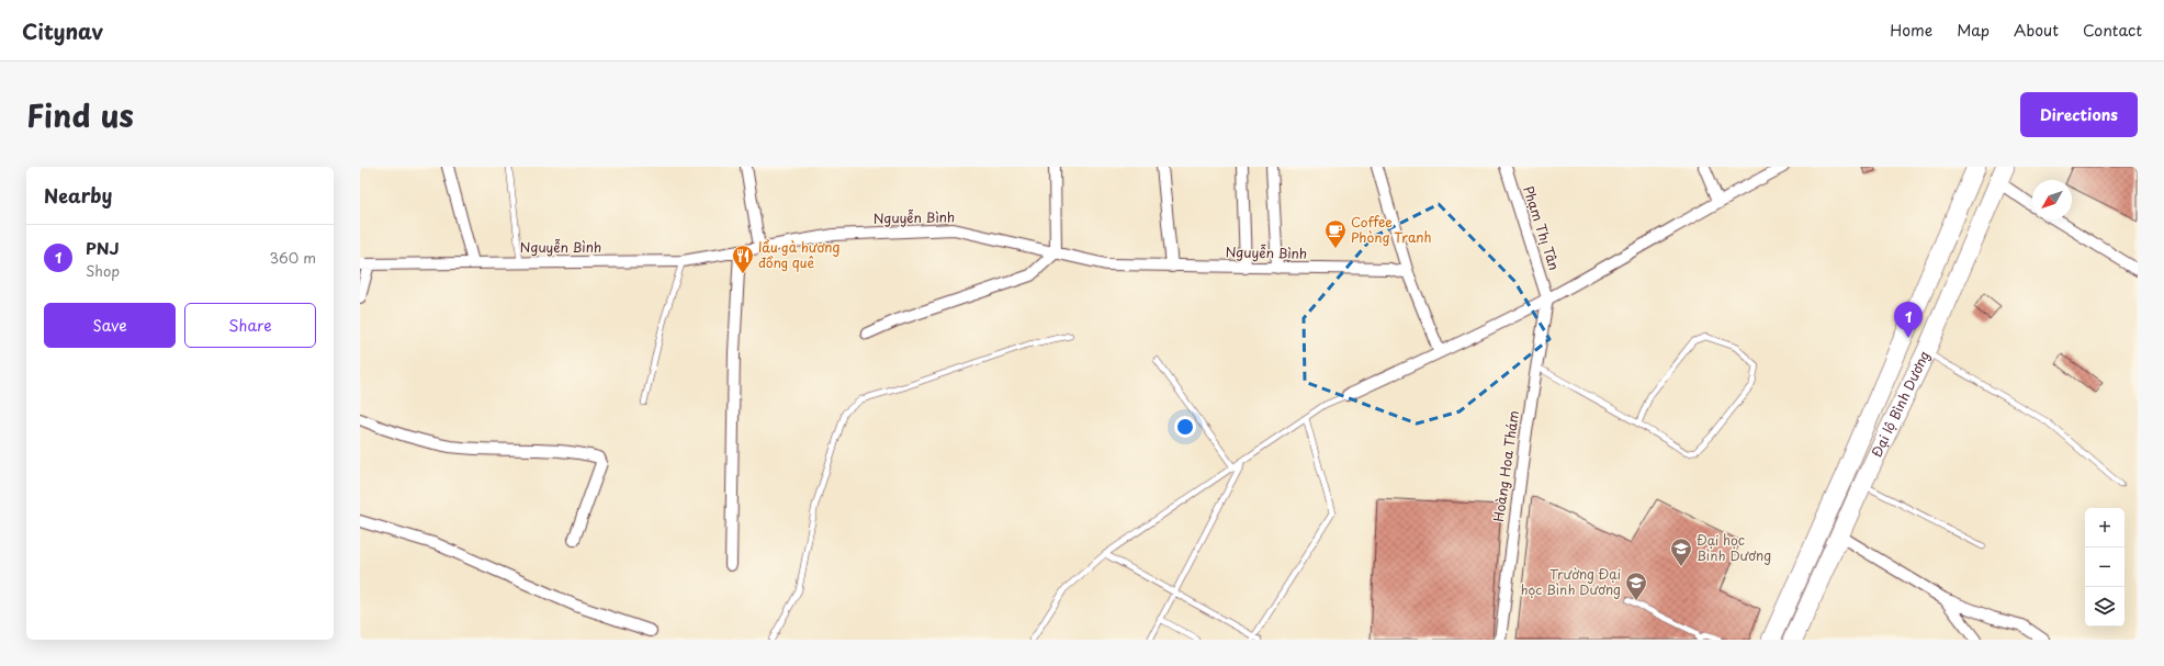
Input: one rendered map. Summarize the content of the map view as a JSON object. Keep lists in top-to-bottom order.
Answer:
{
  "streets": {
    "highway": ["Đại lộ Bình Dương"],
    "street": ["Nguyễn Bình", "Phạm Thị Tân", "Hoàng Hoa Thám"]
  },
  "crossings": [
    ["Phạm Thị Tân", "Hoàng Hoa Thám"]
  ],
  "places": {
    "cafe": ["Coffee Phòng Tranh"],
    "restaurant": ["lẩu gà hương đồng quê"],
    "school or university": ["Đại học Bình Dương", "Trường Đại học Bình Dương"]
  },
  "north": "bottom left",
  "page": {
    "header": "Citynav",
    "nav": [
      "Home",
      "Map",
      "About",
      "Contact"
    ],
    "title": "Find us",
    "buttons": [
      "Directions",
      ["Save", "Share"]
    ],
    "heading": "Nearby",
    "list": [
      {
        "mark": "1",
        "name": "PNJ",
        "note": "Shop",
        "value": "360 m"
      }
    ],
    "pins": "1",
    "map_buttons": ["+", "−"]
  }
}
